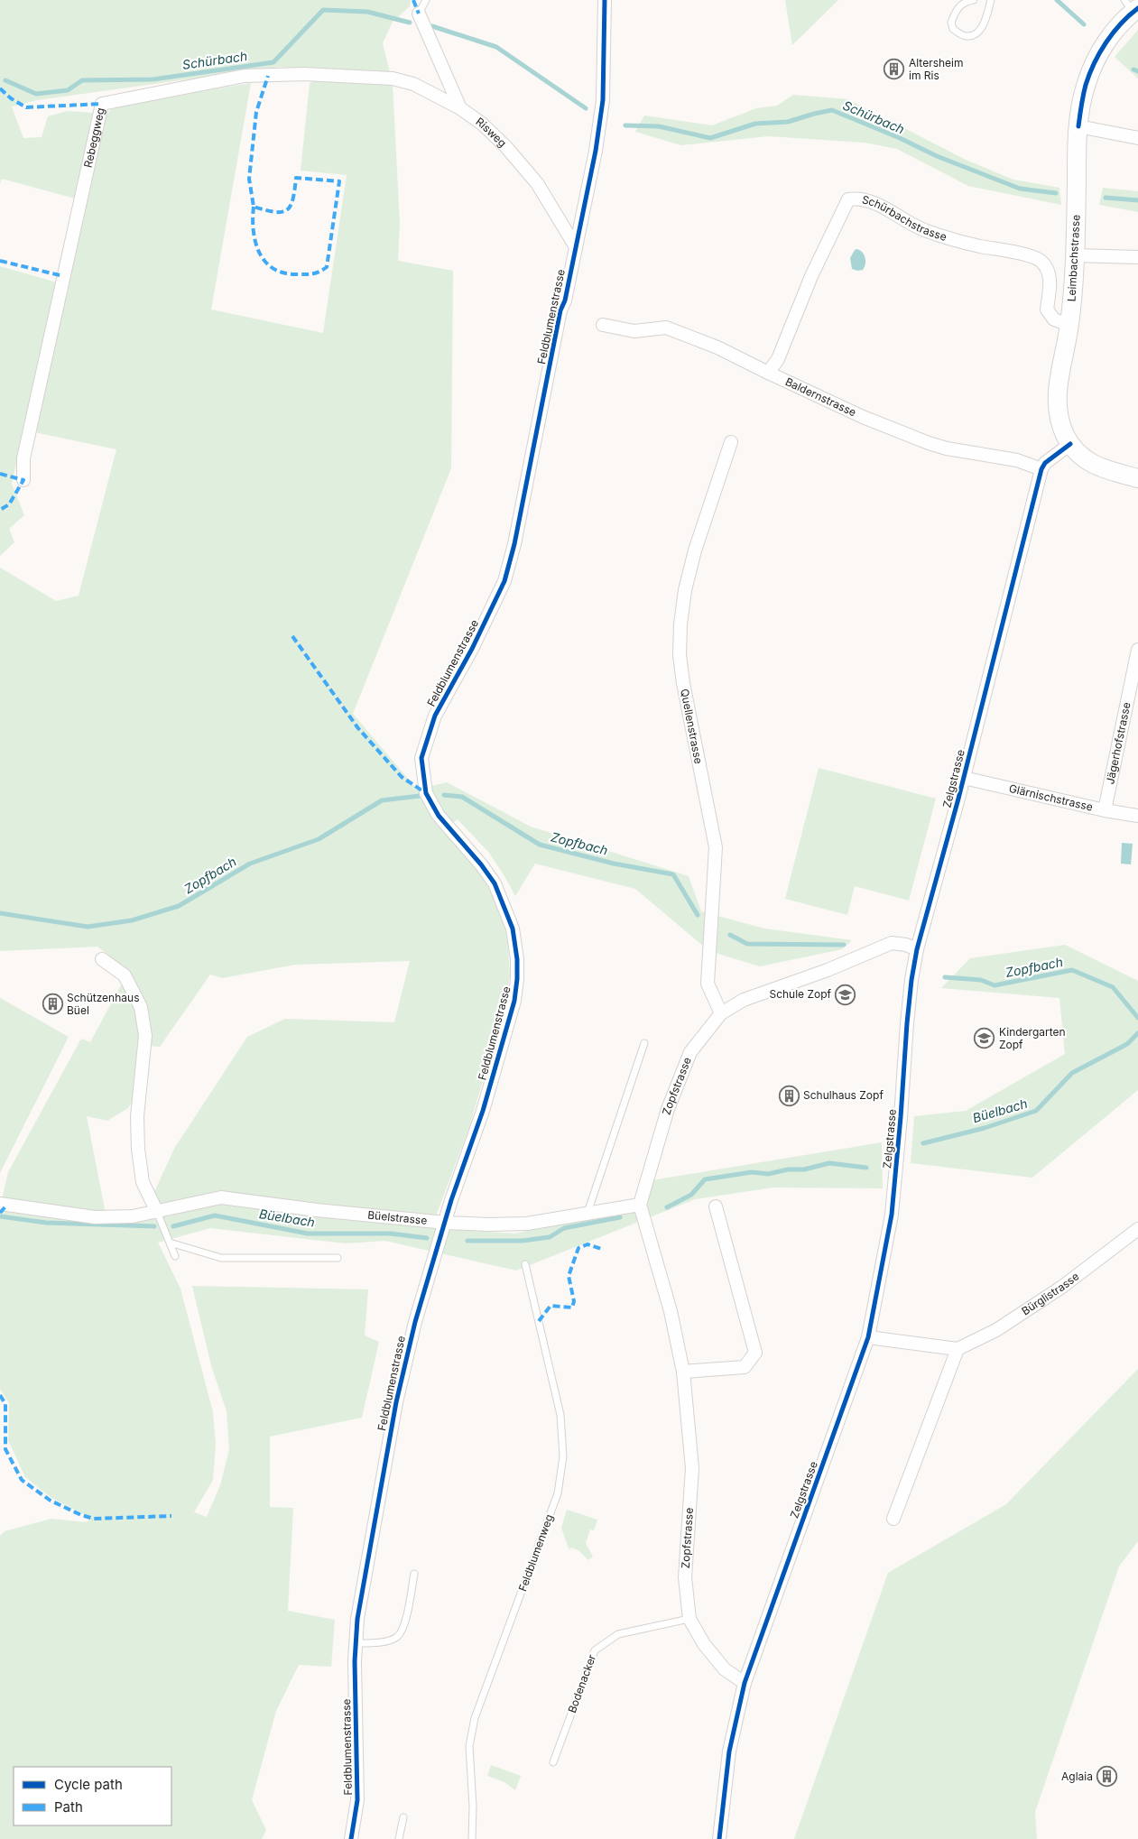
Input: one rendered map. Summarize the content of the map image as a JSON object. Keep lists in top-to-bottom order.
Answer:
{
  "streets": {
    "street": [
      "Risweg",
      "Rebeggweg",
      "Schürbachstrasse",
      "Leimbachstrasse",
      "Feldblumenstrasse",
      "Baldernstrasse",
      "Quellenstrasse",
      "Jägerhofstrasse",
      "Zelgstrasse",
      "Glärnischstrasse",
      "Zopfstrasse",
      "Büelstrasse",
      "Bürglistrasse"
    ],
    "lane": ["Feldblumenweg", "Bodenacker"]
  },
  "crossings": [
    ["Risweg", "Rebeggweg"],
    ["Risweg", "Feldblumenstrasse"],
    ["Schürbachstrasse", "Leimbachstrasse"],
    ["Schürbachstrasse", "Baldernstrasse"],
    ["Feldblumenstrasse", "Büelstrasse"],
    ["Baldernstrasse", "Zelgstrasse"],
    ["Quellenstrasse", "Zopfstrasse"],
    ["Jägerhofstrasse", "Glärnischstrasse"],
    ["Zelgstrasse", "Glärnischstrasse"],
    ["Zelgstrasse", "Zopfstrasse"],
    ["Zopfstrasse", "Büelstrasse"],
    ["Zopfstrasse", "Bodenacker"]
  ],
  "water": ["Schürbach", "Zopfbach", "Büelbach"],
  "places": {
    "building": [
      "Altersheim im Ris",
      "Schützenhaus Büel",
      "Schulhaus Zopf",
      "Aglaia"
    ],
    "school or university": ["Schule Zopf", "Kindergarten Zopf"]
  },
  "legend": ["Cycle path", "Path"]
}
